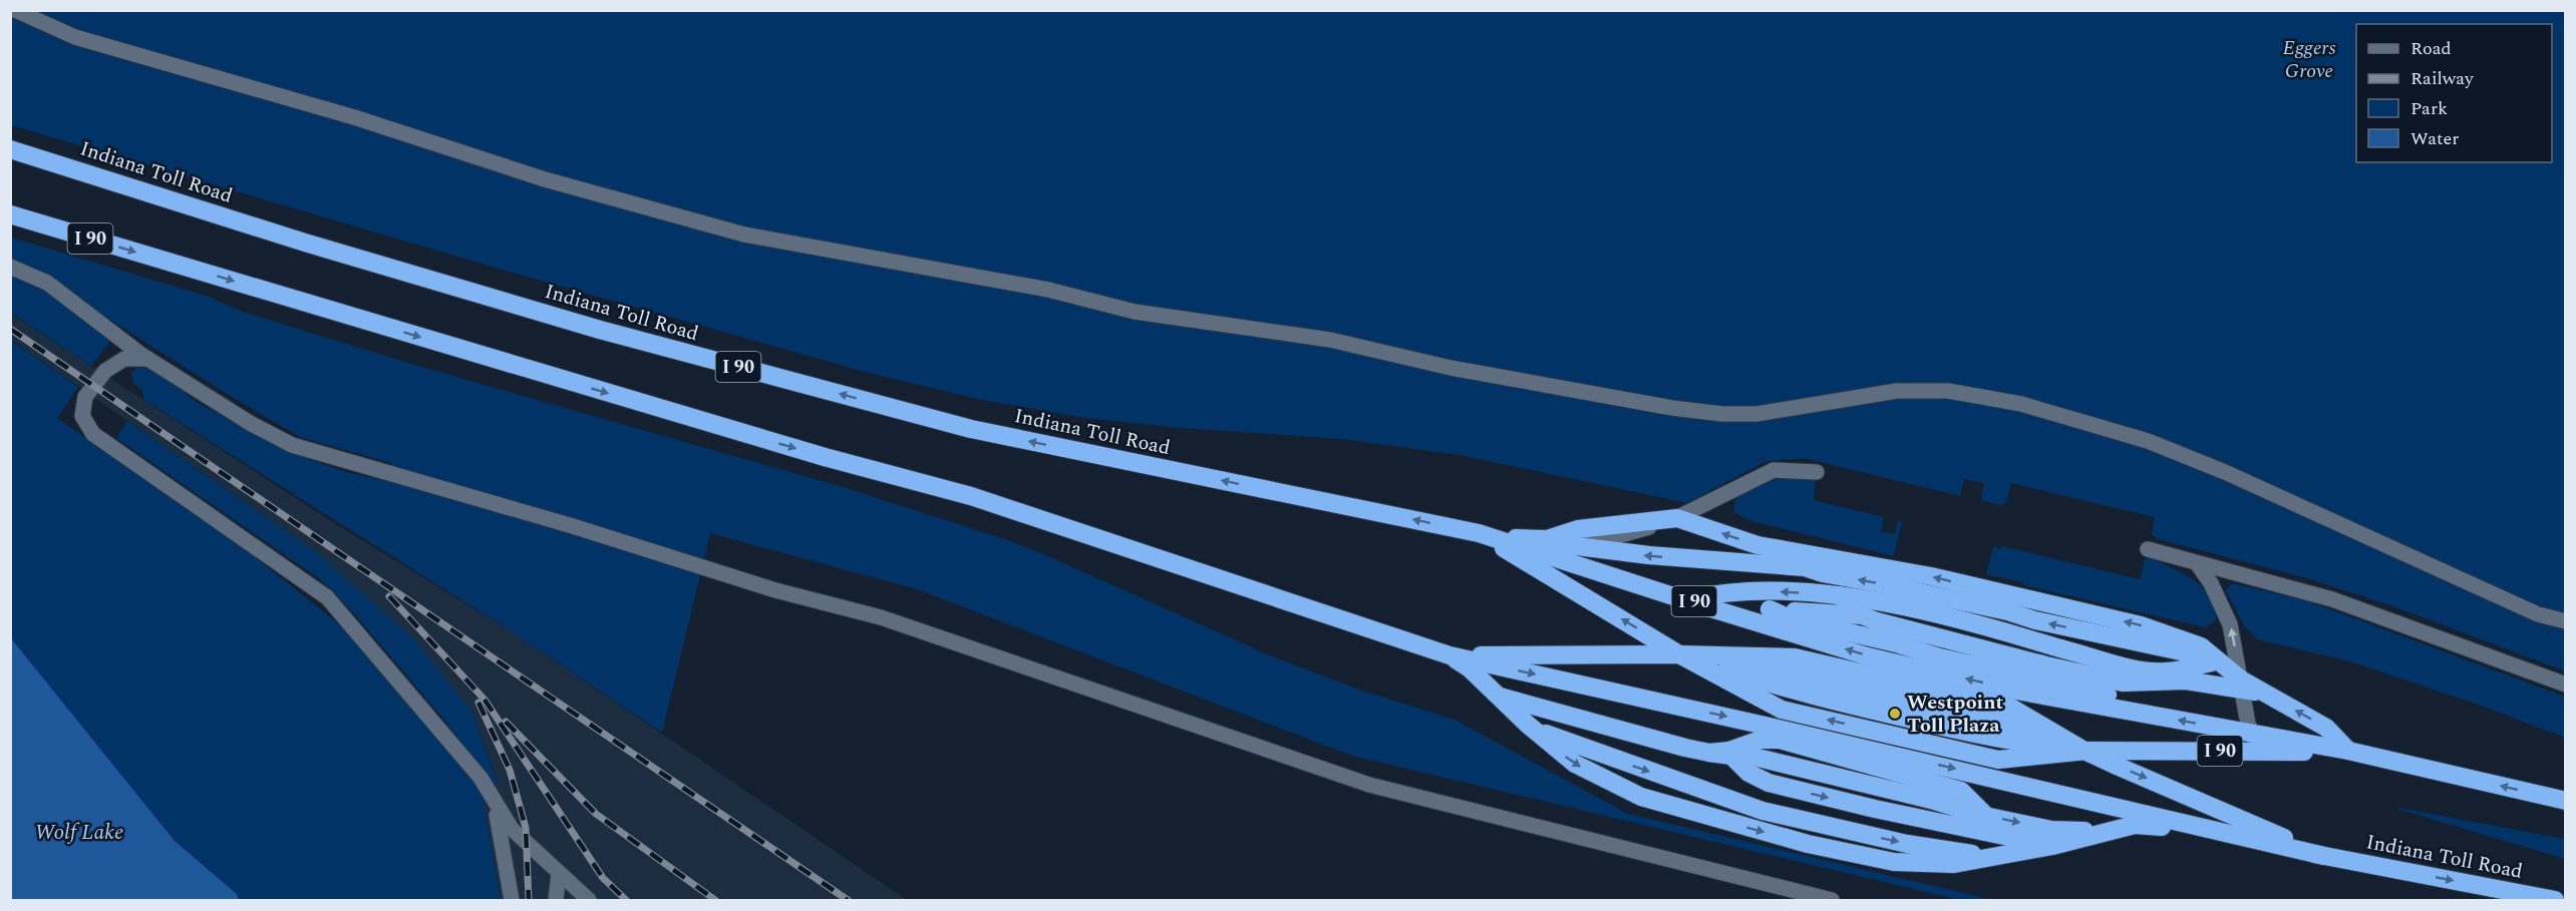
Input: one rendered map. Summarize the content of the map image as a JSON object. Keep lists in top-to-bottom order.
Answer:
{
  "streets": {
    "highway": ["Indiana Toll Road", "I 90"]
  },
  "crossings": [
    ["Indiana Toll Road", "I 90"]
  ],
  "water": ["Wolf Lake"],
  "parks": ["Eggers Grove"],
  "places": ["Westpoint Toll Plaza"],
  "legend": [
    "Road",
    "Railway",
    "Park",
    "Water"
  ]
}
